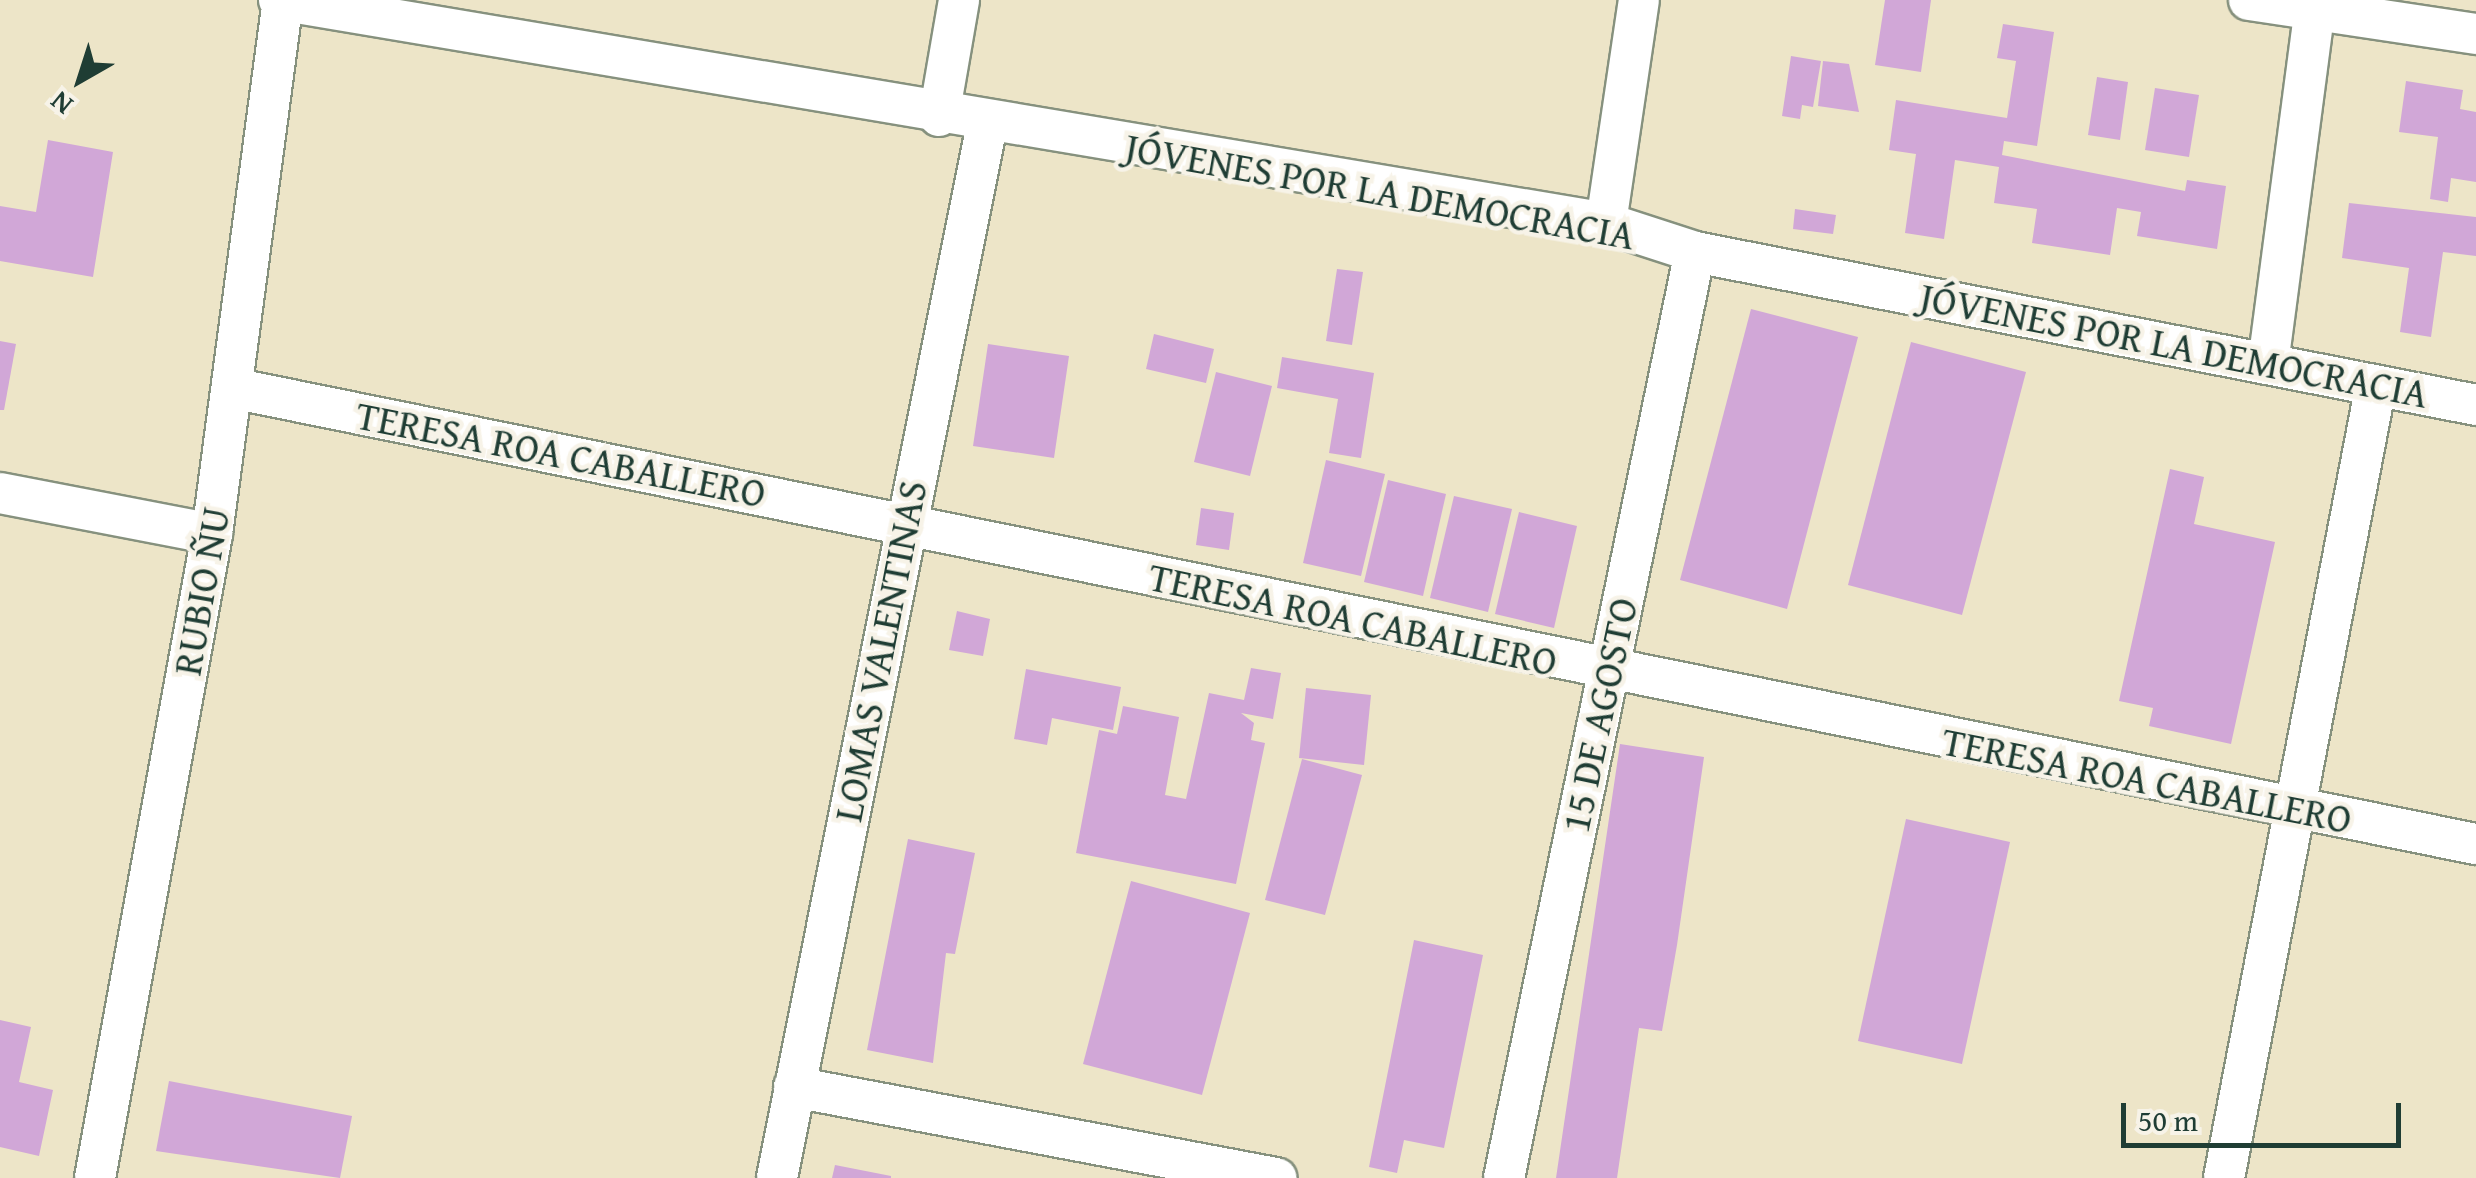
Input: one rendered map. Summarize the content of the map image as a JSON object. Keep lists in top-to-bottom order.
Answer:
{
  "streets": {
    "street": [
      "JÓVENES POR LA DEMOCRACIA",
      "TERESA ROA CABALLERO",
      "RUBIO ÑU",
      "LOMAS VALENTINAS",
      "15 DE AGOSTO"
    ]
  },
  "crossings": [
    ["JÓVENES POR LA DEMOCRACIA", "RUBIO ÑU"],
    ["JÓVENES POR LA DEMOCRACIA", "LOMAS VALENTINAS"],
    ["JÓVENES POR LA DEMOCRACIA", "15 DE AGOSTO"],
    ["TERESA ROA CABALLERO", "RUBIO ÑU"],
    ["TERESA ROA CABALLERO", "LOMAS VALENTINAS"],
    ["TERESA ROA CABALLERO", "15 DE AGOSTO"]
  ],
  "scale_bar": "50 m",
  "north": "bottom left"
}
